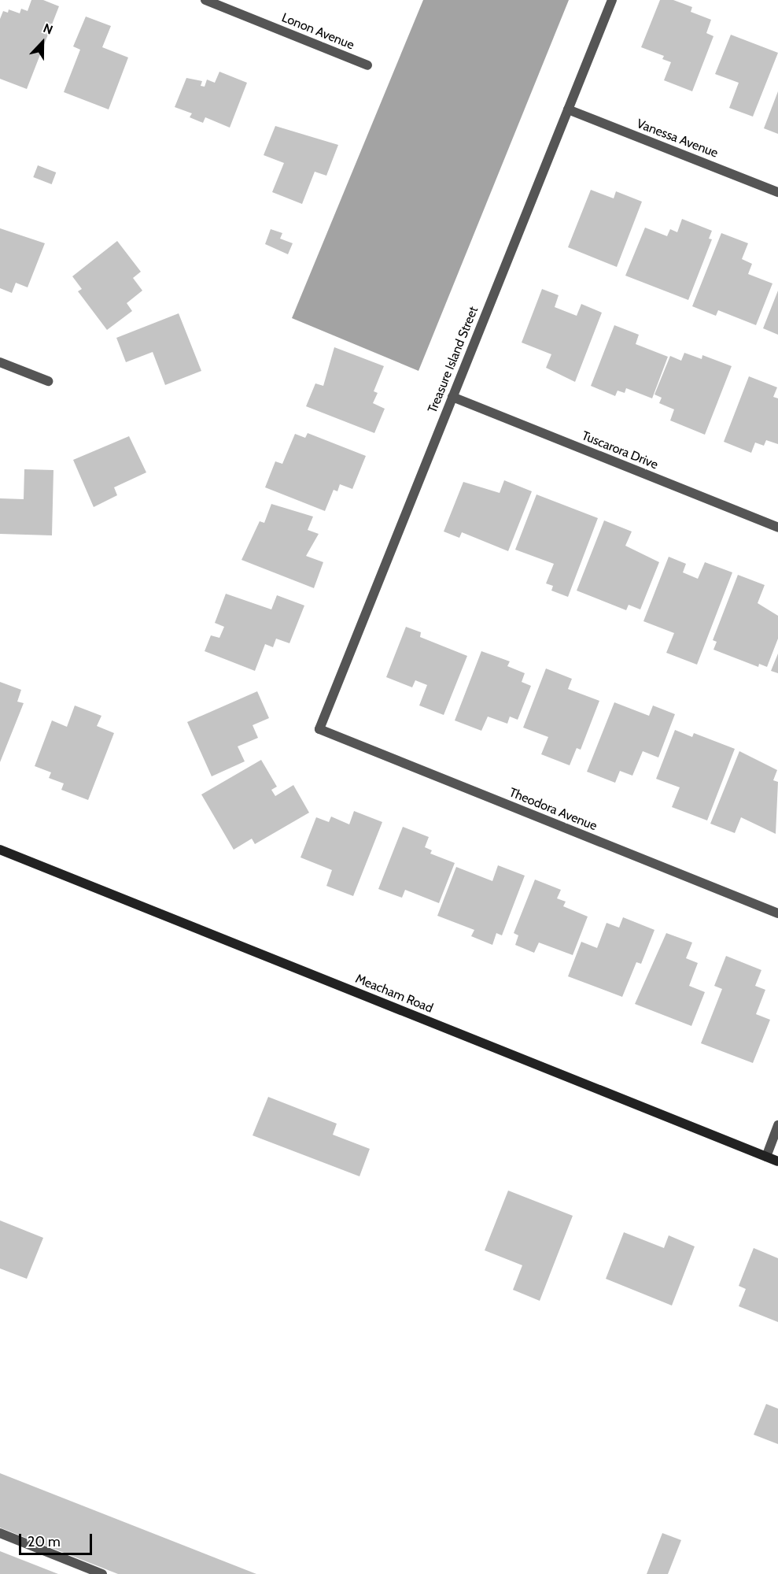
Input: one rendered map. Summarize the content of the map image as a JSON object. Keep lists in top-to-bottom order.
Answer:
{
  "streets": {
    "street": [
      "Lonon Avenue",
      "Vanessa Avenue",
      "Treasure Island Street",
      "Tuscarora Drive",
      "Theodora Avenue",
      "Meacham Road"
    ]
  },
  "crossings": [
    ["Vanessa Avenue", "Treasure Island Street"],
    ["Treasure Island Street", "Tuscarora Drive"],
    ["Treasure Island Street", "Theodora Avenue"]
  ],
  "scale_bar": "20 m",
  "north": "top"
}
